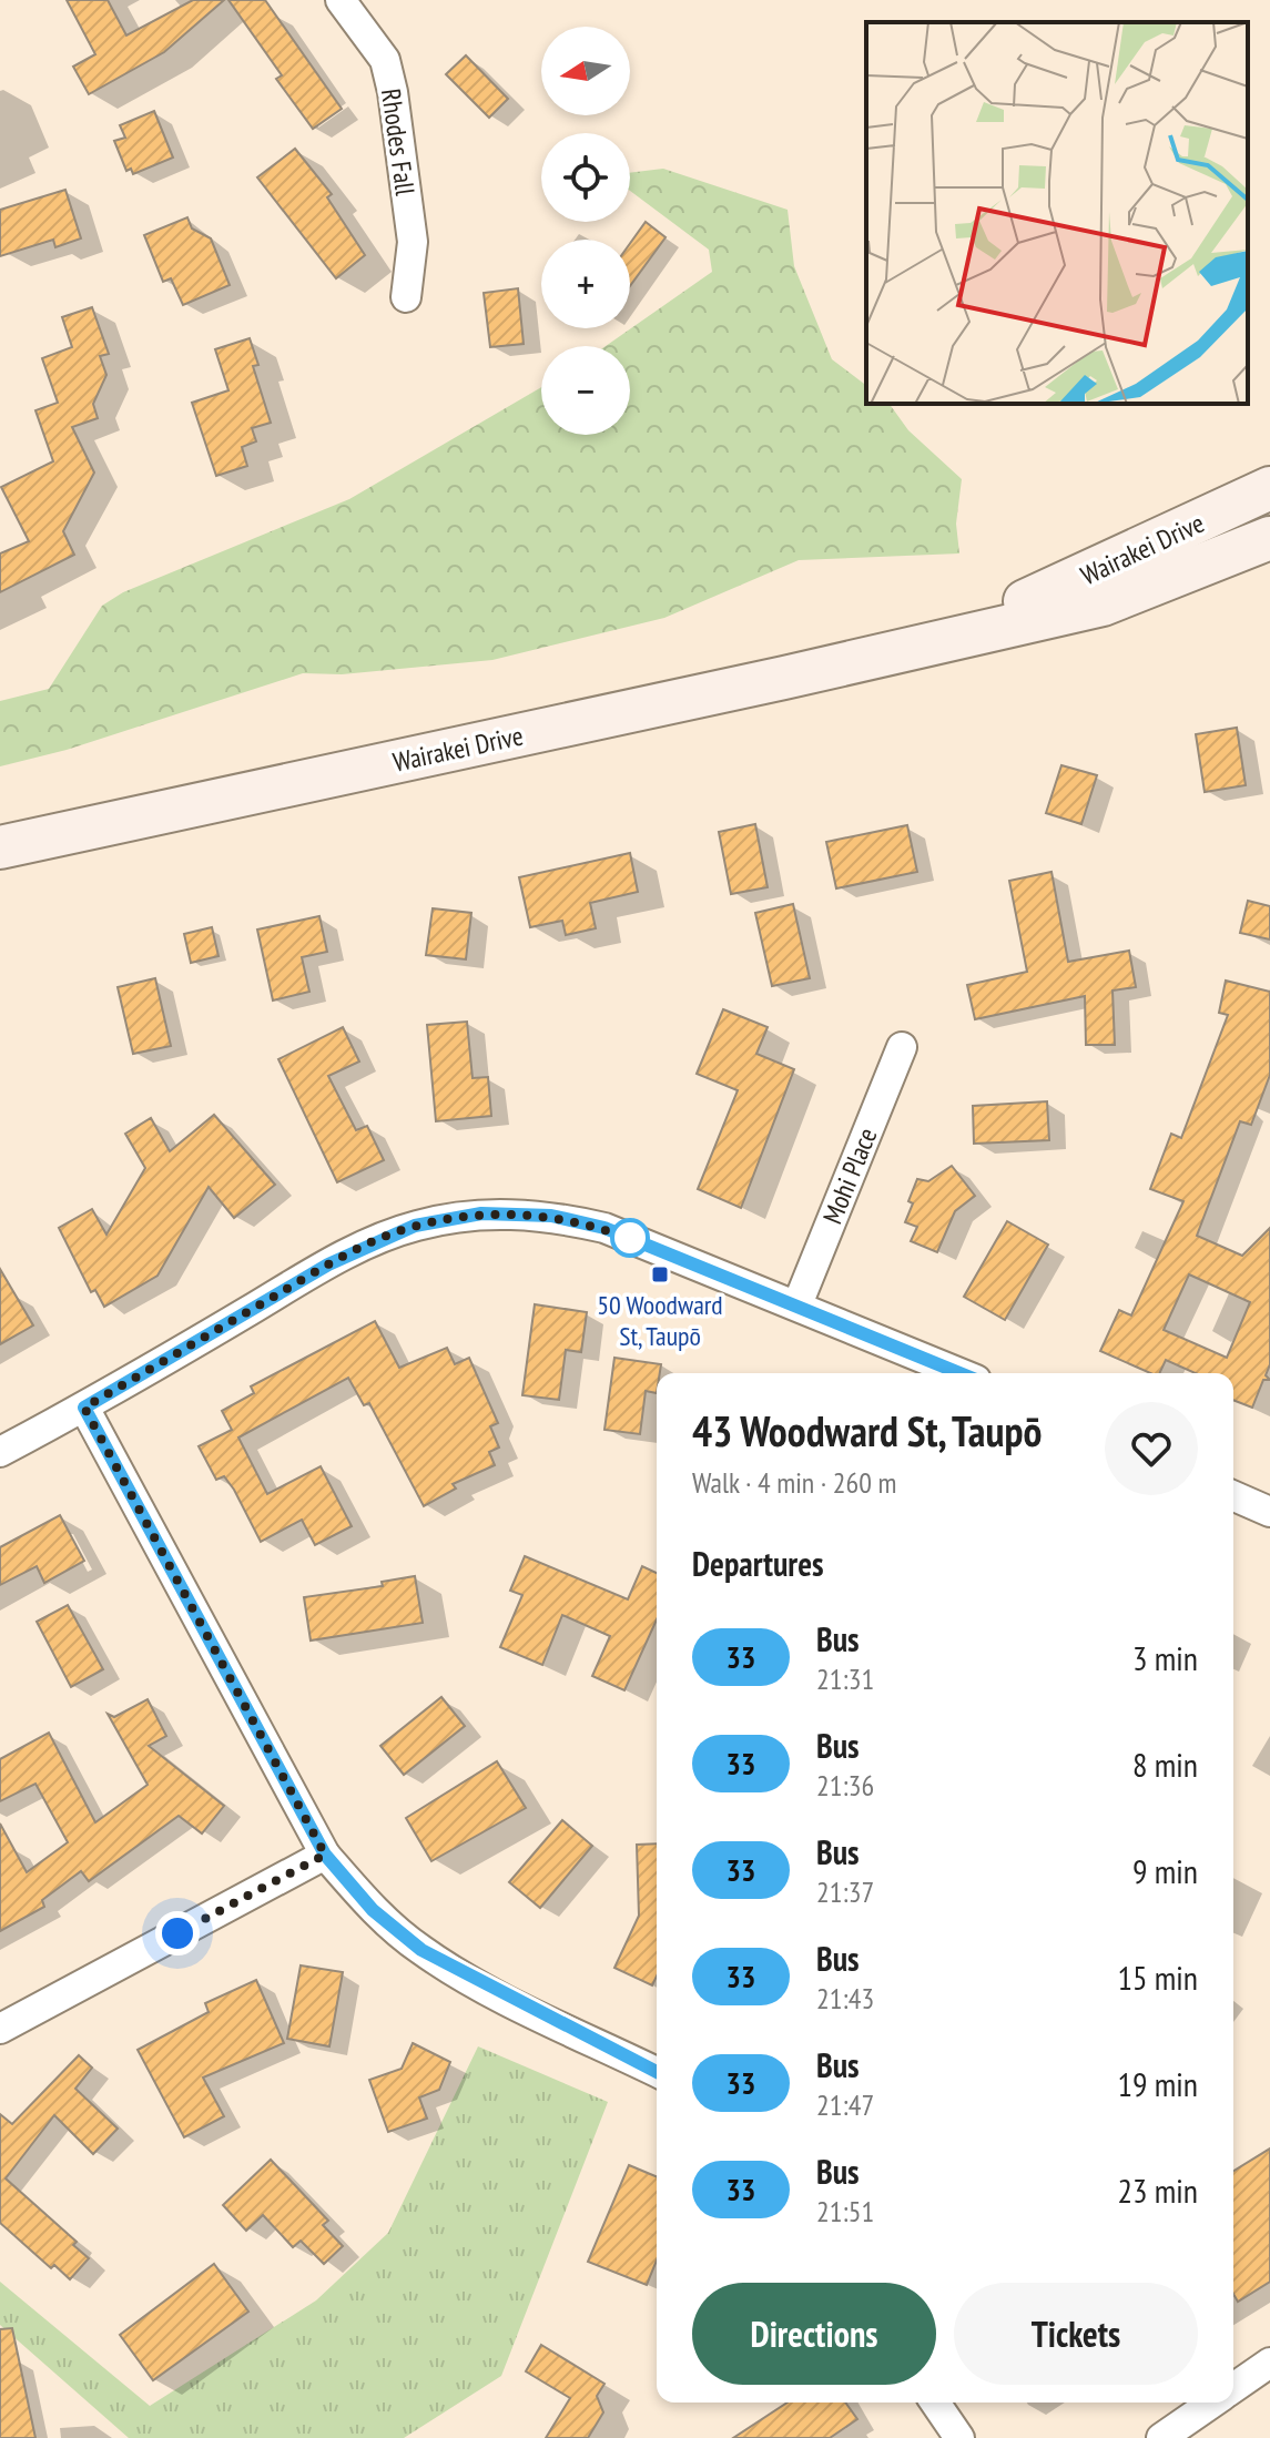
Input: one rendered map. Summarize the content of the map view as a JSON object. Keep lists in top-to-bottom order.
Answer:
{
  "streets": {
    "main road": ["Wairakei Drive"],
    "street": ["Rhodes Fall", "Mohi Place"]
  },
  "places": {
    "transit": ["50 Woodward St, Taupō"]
  },
  "lines": ["bus line 33"],
  "north": "left",
  "page": {
    "map_buttons": ["+", "−"],
    "heading": [
      ["43 Woodward St, Taupō", "Walk · 4 min · 260 m"],
      "Departures"
    ],
    "list": [
      {
        "mark": "33",
        "name": "Bus",
        "note": "21:31",
        "value": "3 min"
      },
      {
        "mark": "33",
        "name": "Bus",
        "note": "21:36",
        "value": "8 min"
      },
      {
        "mark": "33",
        "name": "Bus",
        "note": "21:37",
        "value": "9 min"
      },
      {
        "mark": "33",
        "name": "Bus",
        "note": "21:43",
        "value": "15 min"
      },
      {
        "mark": "33",
        "name": "Bus",
        "note": "21:47",
        "value": "19 min"
      },
      {
        "mark": "33",
        "name": "Bus",
        "note": "21:51",
        "value": "23 min"
      }
    ],
    "buttons": ["Directions", "Tickets"]
  }
}
